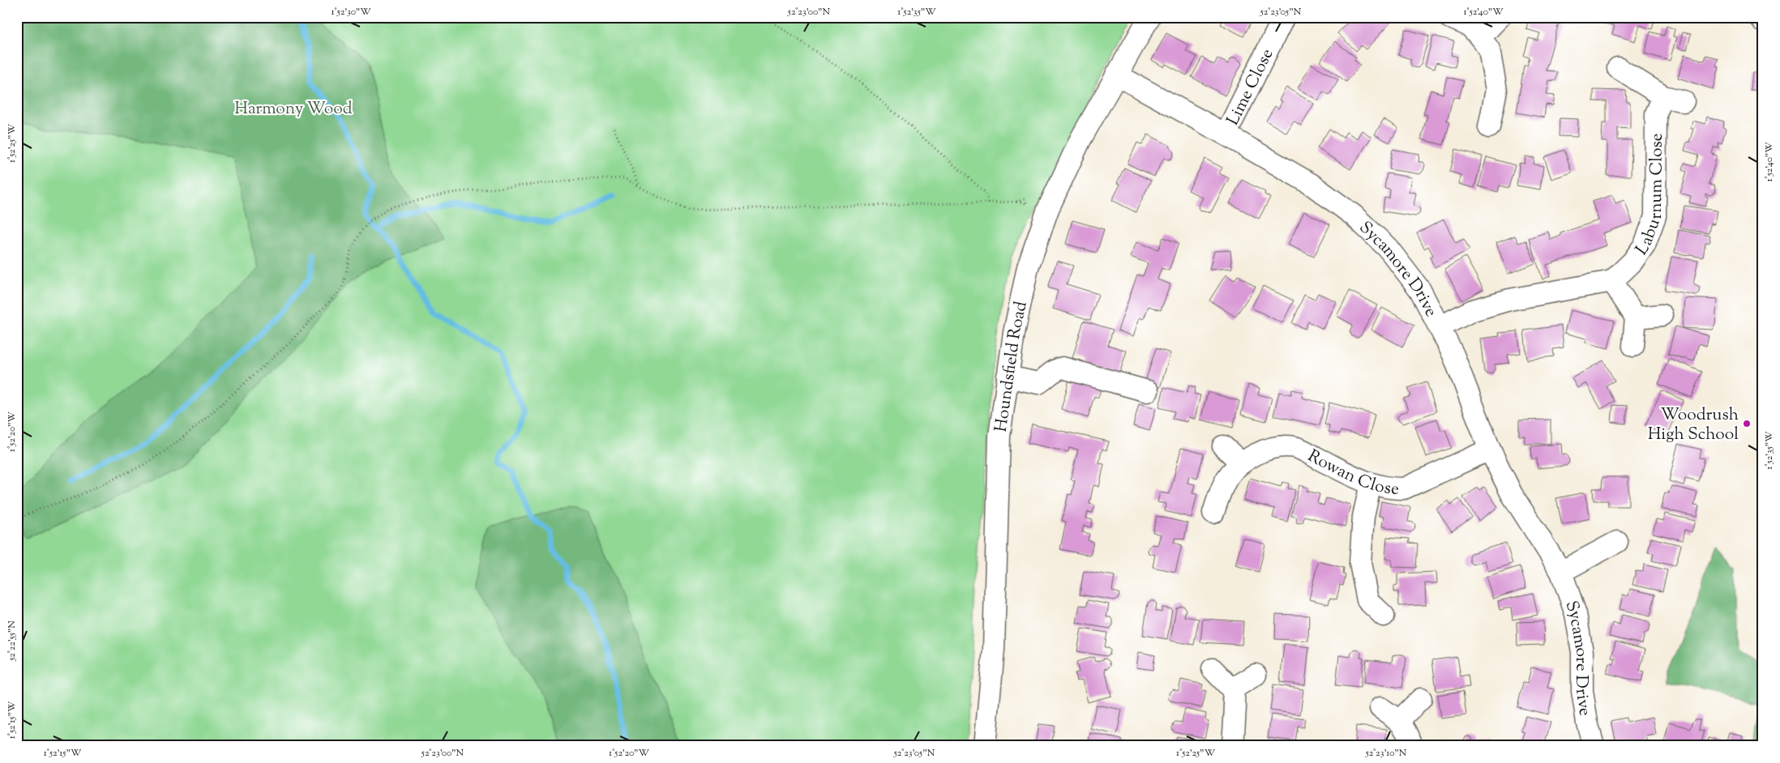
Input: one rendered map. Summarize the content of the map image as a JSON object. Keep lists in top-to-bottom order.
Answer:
{
  "streets": {
    "street": [
      "Lime Close",
      "Laburnum Close",
      "Sycamore Drive",
      "Houndsfield Road",
      "Rowan Close"
    ]
  },
  "crossings": [
    ["Lime Close", "Sycamore Drive"],
    ["Sycamore Drive", "Houndsfield Road"],
    ["Sycamore Drive", "Rowan Close"]
  ],
  "parks": ["Harmony Wood"],
  "places": ["Woodrush High School"],
  "coordinates": [
    "1°52'30\"W",
    "52°23'00\"N",
    "1°52'35\"W",
    "52°23'05\"N",
    "1°52'40\"W",
    "1°52'25\"W",
    "1°52'20\"W",
    "52°22'55\"N",
    "1°52'15\"W",
    "52°23'10\"N"
  ]
}
